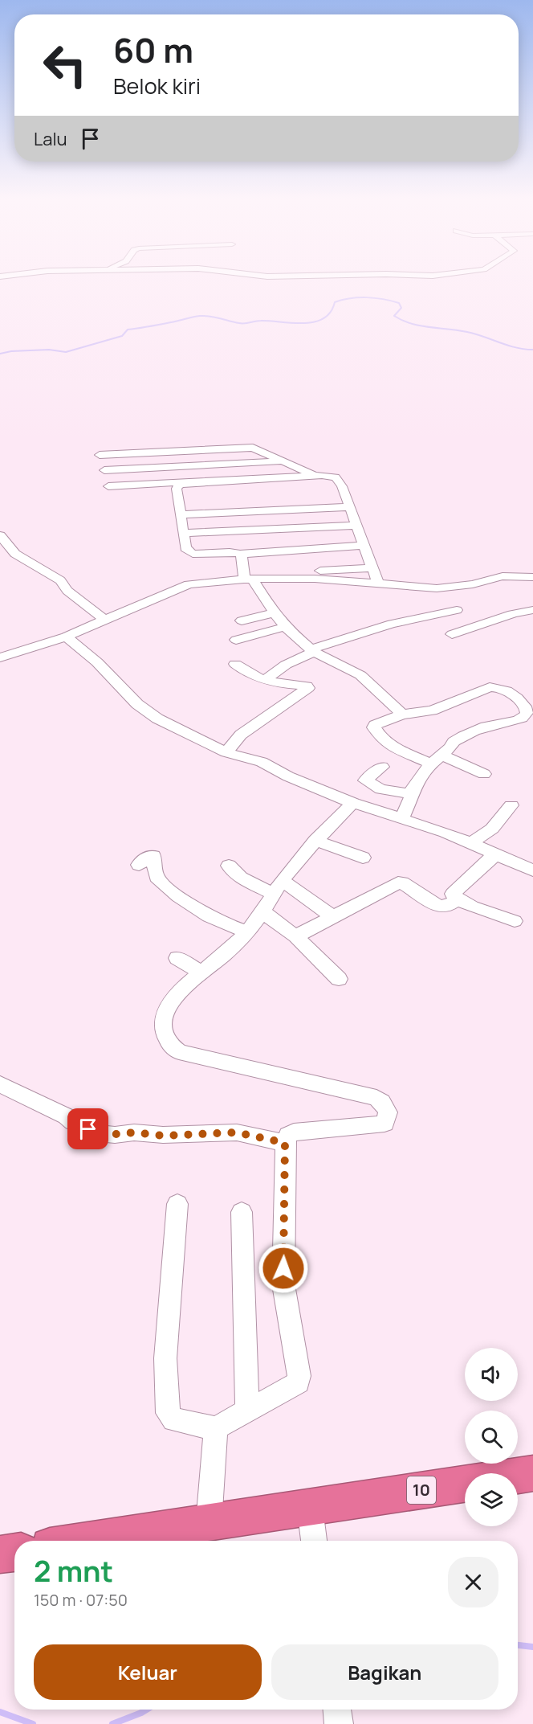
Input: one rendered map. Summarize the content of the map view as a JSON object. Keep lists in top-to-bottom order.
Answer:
{
  "streets": {
    "highway": ["10"]
  },
  "page": {
    "turn": ["60 m", "Belok kiri"],
    "then": "Lalu",
    "heading": ["2 mnt", "150 m · 07:50"],
    "buttons": ["Keluar", "Bagikan"]
  }
}
